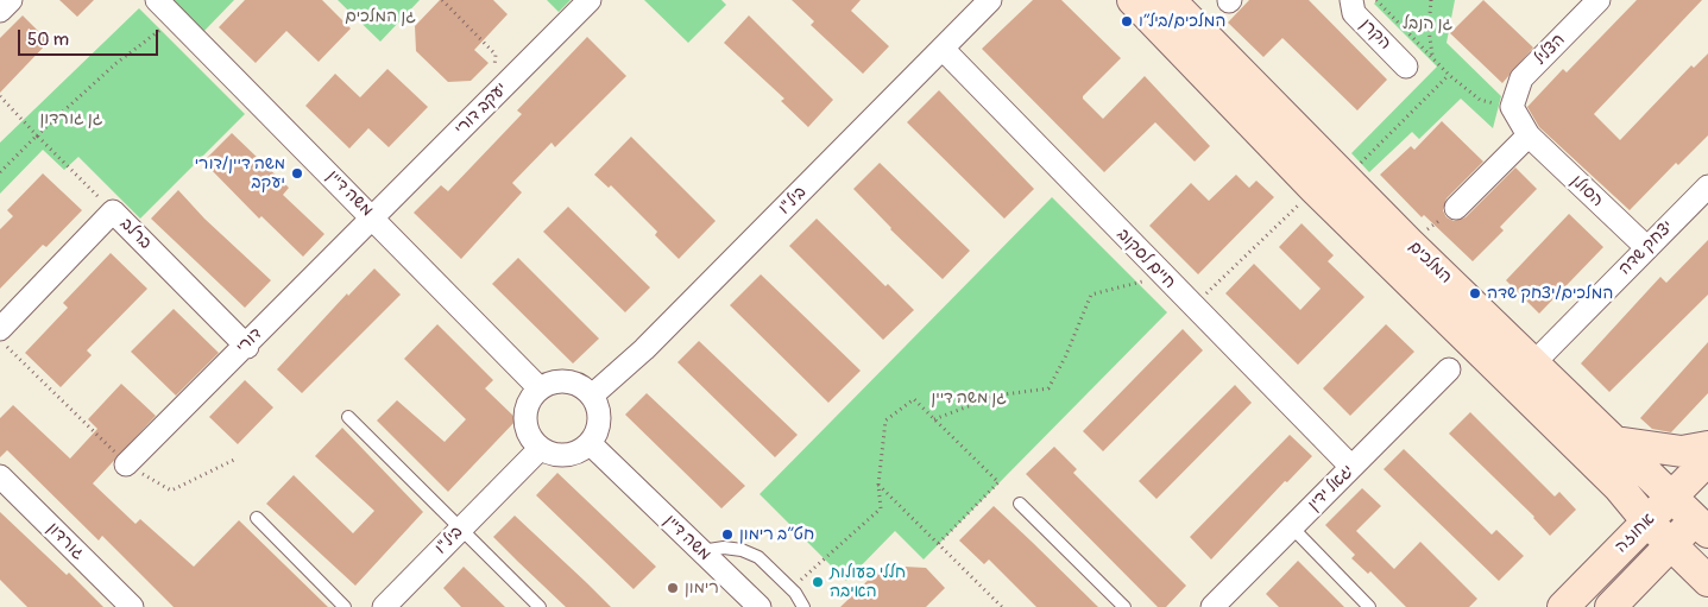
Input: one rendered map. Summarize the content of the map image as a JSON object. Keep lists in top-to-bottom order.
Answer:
{
  "streets": {
    "street": [
      "הקרן",
      "הצליל",
      "יעקב דורי",
      "הסולן",
      "משה דיין",
      "ביל\"ו",
      "ברלב",
      "יצחק שדה",
      "חיים לסקוב",
      "המלכים",
      "דורי",
      "יגאל ידין",
      "אחוזה",
      "גורדון"
    ]
  },
  "crossings": [
    ["הצליל", "הסולן"],
    ["יעקב דורי", "משה דיין"],
    ["יעקב דורי", "דורי"],
    ["הסולן", "יצחק שדה"],
    ["משה דיין", "ביל\"ו"],
    ["משה דיין", "דורי"],
    ["ביל\"ו", "חיים לסקוב"],
    ["ברלב", "דורי"],
    ["יצחק שדה", "המלכים"],
    ["חיים לסקוב", "יגאל ידין"],
    ["המלכים", "אחוזה"]
  ],
  "parks": [
    "גן המלכים",
    "גן הנבל",
    "גן גורדון",
    "גן משה דיין"
  ],
  "places": [
    "המלכים/ביל״ו",
    "משה דיין/דורי יעקב",
    "המלכים/יצחק שדה",
    "חט״ב רימון",
    "חללי פעולות האיבה",
    "רימון"
  ],
  "scale_bar": "50 m"
}
